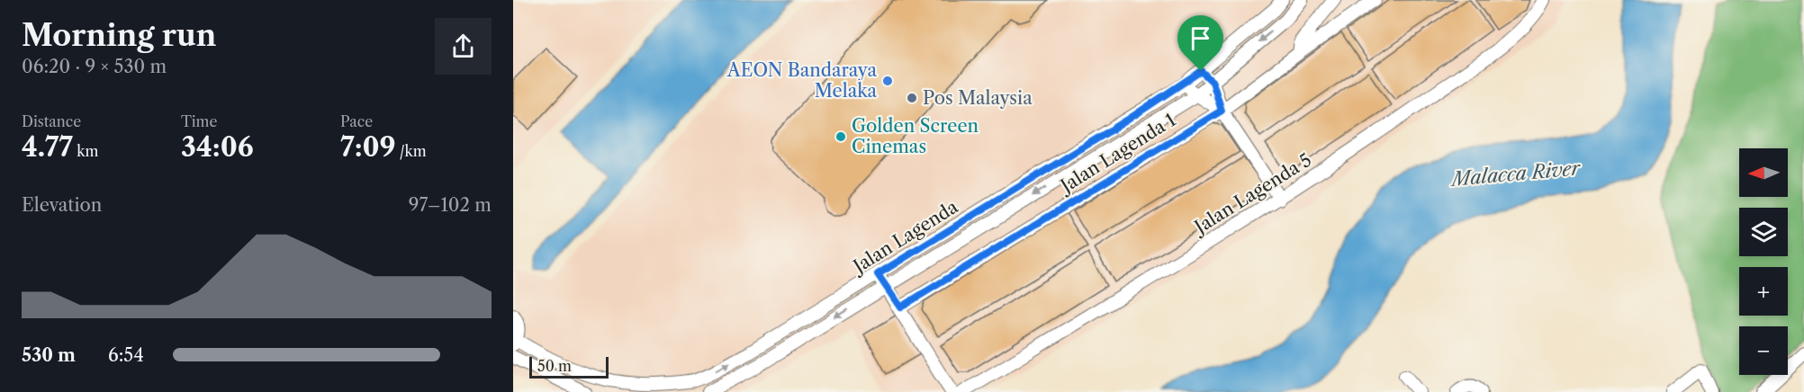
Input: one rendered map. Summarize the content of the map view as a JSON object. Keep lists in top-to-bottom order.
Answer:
{
  "streets": {
    "street": ["Jalan Lagenda 1", "Jalan Lagenda 5", "Jalan Lagenda"]
  },
  "water": ["Malacca River"],
  "places": ["AEON Bandaraya Melaka", "Pos Malaysia", "Golden Screen Cinemas"],
  "scale_bar": "50 m",
  "north": "left",
  "page": {
    "heading": ["Morning run", "06:20 · 9 × 530 m"],
    "stats": [
      ["Distance", "4.77 km"],
      ["Time", "34:06"],
      ["Pace", "7:09 /km"]
    ],
    "map_buttons": ["+", "−"],
    "chart": ["Elevation", "97–102 m"],
    "list": [
      {
        "name": "530 m",
        "note": "6:54"
      }
    ],
    "scale": "50 m"
  }
}
